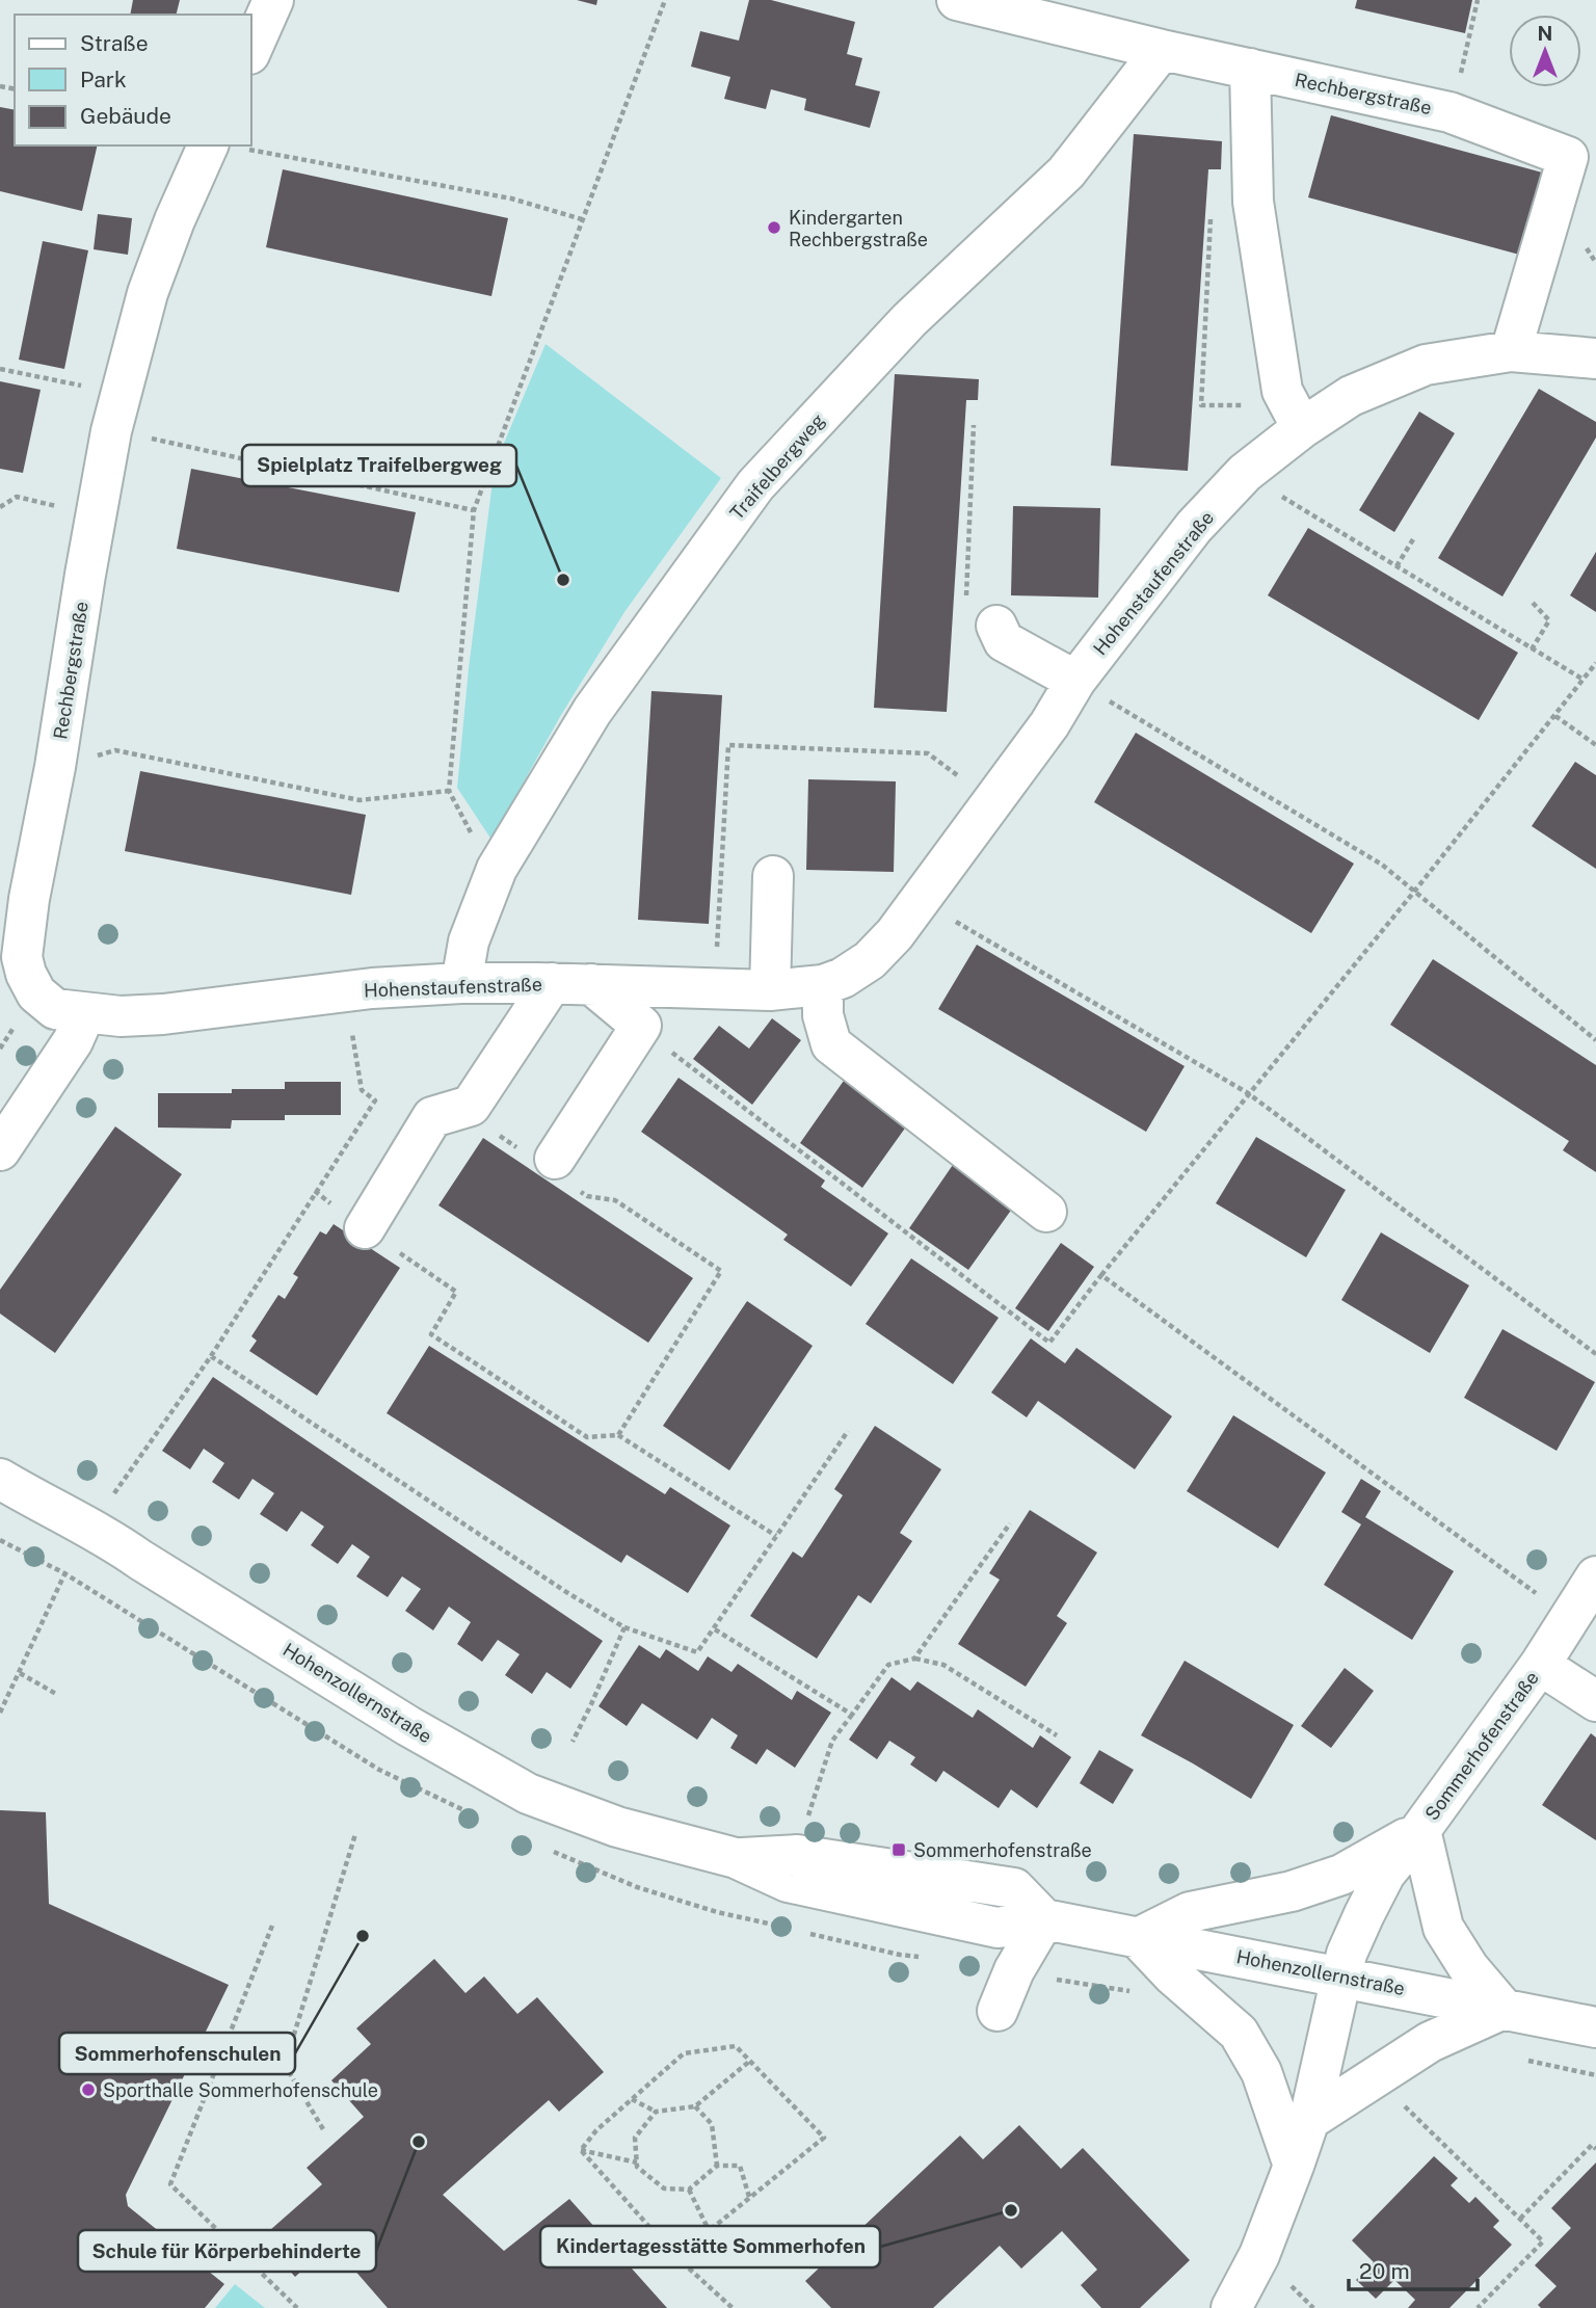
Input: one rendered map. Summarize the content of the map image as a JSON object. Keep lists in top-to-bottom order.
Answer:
{
  "streets": {
    "street": [
      "Rechbergstraße",
      "Traifelbergweg",
      "Hohenstaufenstraße",
      "Hohenzollernstraße",
      "Sommerhofenstraße"
    ]
  },
  "crossings": [
    ["Rechbergstraße", "Traifelbergweg"],
    ["Rechbergstraße", "Hohenstaufenstraße"],
    ["Traifelbergweg", "Hohenstaufenstraße"],
    ["Hohenzollernstraße", "Sommerhofenstraße"]
  ],
  "places": {
    "other": [
      "Kindergarten Rechbergstraße",
      "Spielplatz Traifelbergweg",
      "Sommerhofenschulen",
      "Sporthalle Sommerhofenschule",
      "Schule für Körperbehinderte",
      "Kindertagesstätte Sommerhofen"
    ],
    "transit": ["Sommerhofenstraße"]
  },
  "legend": ["Straße", "Park", "Gebäude"],
  "scale_bar": "20 m",
  "north": "top"
}
